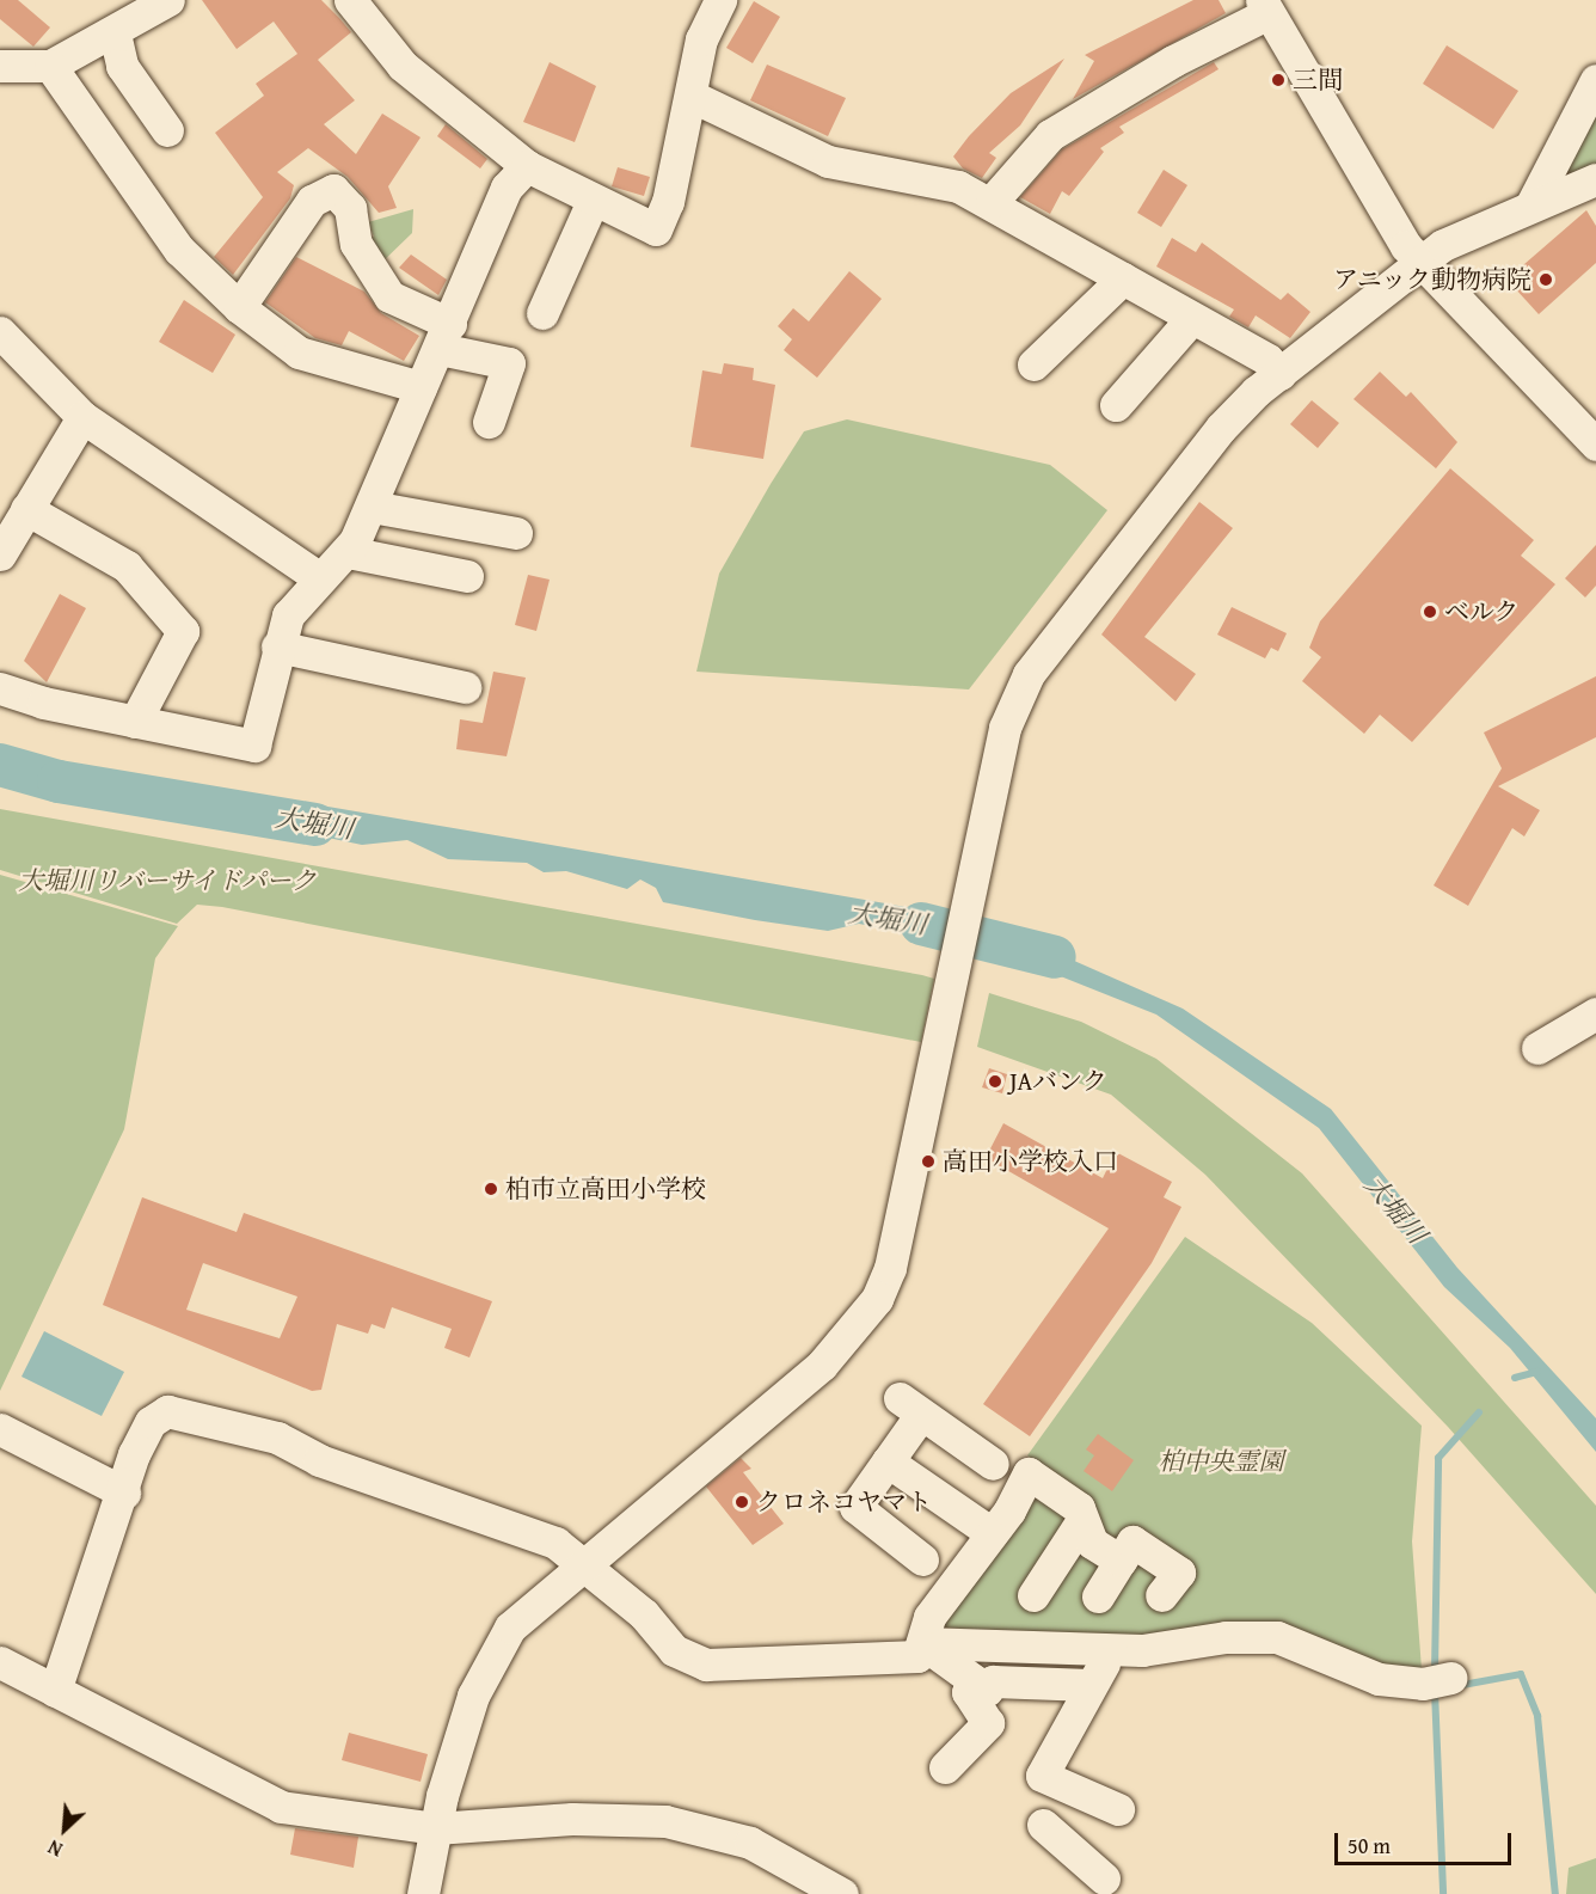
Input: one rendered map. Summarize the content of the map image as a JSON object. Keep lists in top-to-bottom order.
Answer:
{
  "water": ["大堀川"],
  "parks": ["大堀川リバーサイドパーク", "柏中央霊園"],
  "places": [
    "三間",
    "アニック動物病院",
    "ベルク",
    "JAバンク",
    "高田小学校入口",
    "柏市立高田小学校",
    "クロネコヤマト"
  ],
  "scale_bar": "50 m",
  "north": "bottom left"
}
